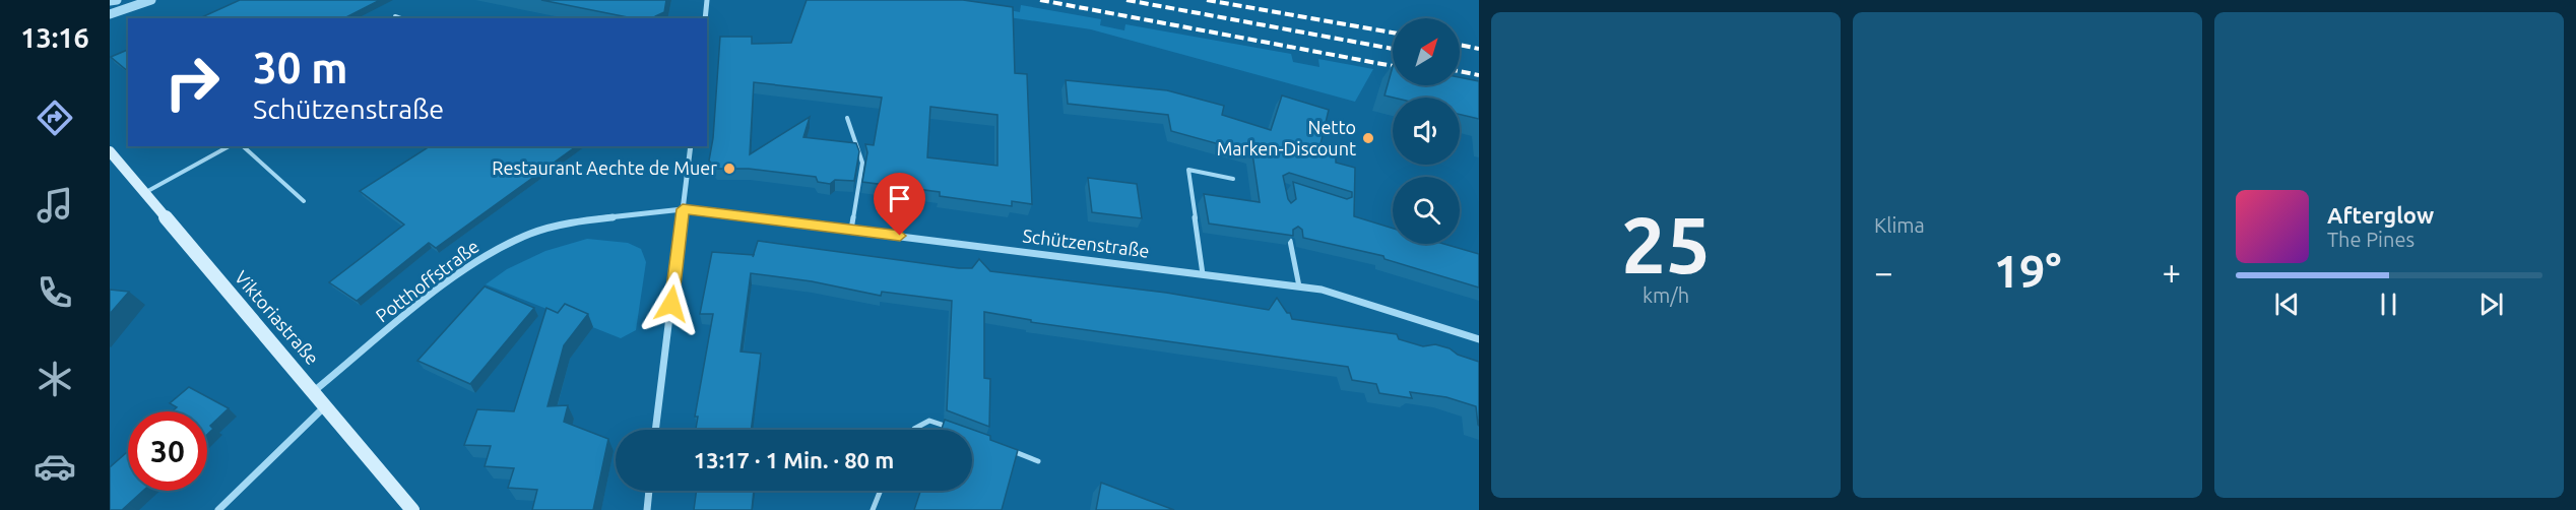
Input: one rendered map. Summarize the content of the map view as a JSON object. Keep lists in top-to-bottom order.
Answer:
{
  "streets": {
    "main road": ["Viktoriastraße"],
    "street": ["Schützenstraße", "Potthoffstraße"]
  },
  "crossings": [
    ["Schützenstraße", "Potthoffstraße"],
    ["Potthoffstraße", "Viktoriastraße"]
  ],
  "places": ["Netto Marken-Discount", "Restaurant Aechte de Muer"],
  "north": "top right",
  "page": {
    "tabs": "13:16",
    "tile": [
      ["25", "km/h"],
      "Klima"
    ],
    "turn": ["30 m", "Schützenstraße"],
    "song": ["Afterglow", "The Pines"],
    "heat": ["−", "19°", "+"],
    "limit": "30",
    "trip": "13:17 · 1 Min. · 80 m"
  }
}
